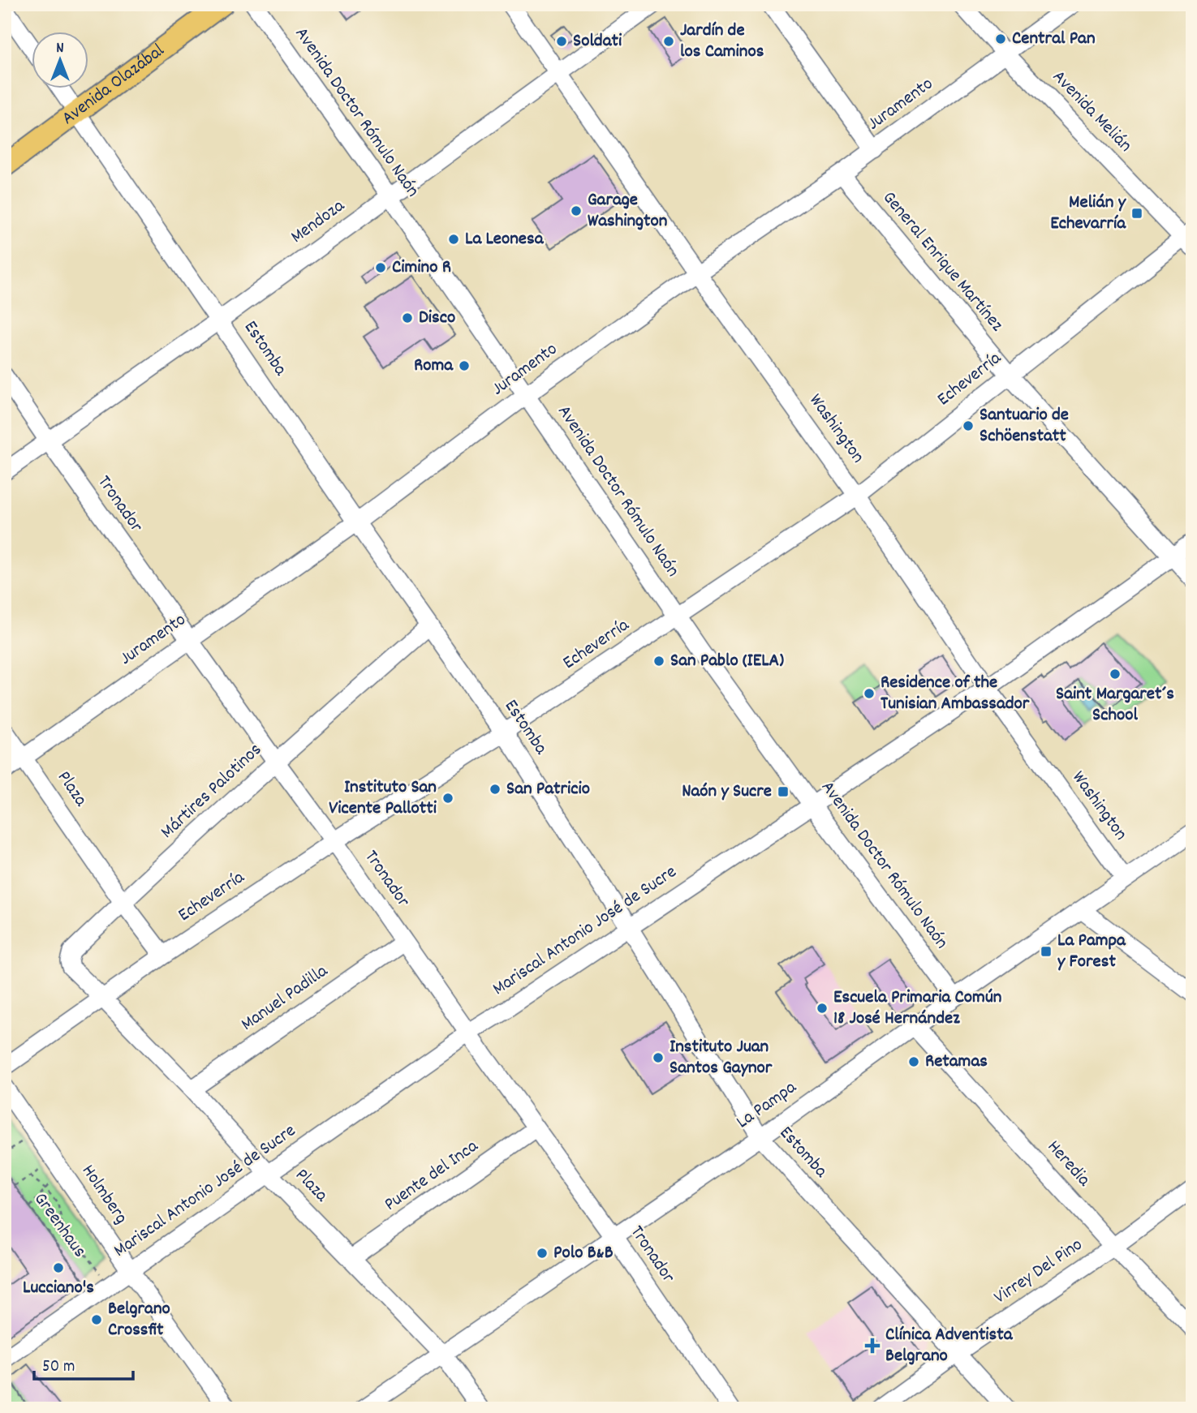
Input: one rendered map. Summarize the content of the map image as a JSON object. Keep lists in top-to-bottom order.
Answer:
{
  "streets": {
    "main road": ["Avenida Olazábal"],
    "street": [
      "Juramento",
      "Avenida Melián",
      "Avenida Doctor Rómulo Naón",
      "Mendoza",
      "General Enrique Martínez",
      "Estomba",
      "Echeverría",
      "Washington",
      "Tronador",
      "Plaza",
      "Mártires Palotinos",
      "Mariscal Antonio José de Sucre",
      "Manuel Padilla",
      "La Pampa",
      "Heredia",
      "Puente del Inca",
      "Holmberg",
      "Virrey Del Pino"
    ],
    "path": ["Greenhaus"]
  },
  "crossings": [
    ["Avenida Olazábal", "Estomba"],
    ["Juramento", "Avenida Melián"],
    ["Juramento", "Avenida Doctor Rómulo Naón"],
    ["Juramento", "General Enrique Martínez"],
    ["Juramento", "Estomba"],
    ["Juramento", "Washington"],
    ["Juramento", "Tronador"],
    ["Juramento", "Plaza"],
    ["Avenida Melián", "Echeverría"],
    ["Avenida Doctor Rómulo Naón", "Mendoza"],
    ["Avenida Doctor Rómulo Naón", "Echeverría"],
    ["Avenida Doctor Rómulo Naón", "Mariscal Antonio José de Sucre"],
    ["Avenida Doctor Rómulo Naón", "La Pampa"],
    ["Mendoza", "Estomba"],
    ["Mendoza", "Washington"],
    ["Mendoza", "Tronador"],
    ["General Enrique Martínez", "Echeverría"],
    ["General Enrique Martínez", "Mariscal Antonio José de Sucre"],
    ["Estomba", "Echeverría"],
    ["Estomba", "Mártires Palotinos"],
    ["Estomba", "Mariscal Antonio José de Sucre"],
    ["Estomba", "La Pampa"],
    ["Estomba", "Virrey Del Pino"],
    ["Echeverría", "Washington"],
    ["Echeverría", "Tronador"],
    ["Echeverría", "Plaza"],
    ["Echeverría", "Mártires Palotinos"],
    ["Washington", "Mariscal Antonio José de Sucre"],
    ["Washington", "La Pampa"],
    ["Tronador", "Mártires Palotinos"],
    ["Tronador", "Mariscal Antonio José de Sucre"],
    ["Tronador", "Manuel Padilla"],
    ["Tronador", "La Pampa"],
    ["Tronador", "Puente del Inca"],
    ["Plaza", "Mártires Palotinos"],
    ["Plaza", "Mariscal Antonio José de Sucre"],
    ["Plaza", "Manuel Padilla"],
    ["Plaza", "La Pampa"],
    ["Plaza", "Puente del Inca"],
    ["Mariscal Antonio José de Sucre", "Holmberg"],
    ["Mariscal Antonio José de Sucre", "Greenhaus"],
    ["La Pampa", "Heredia"],
    ["Heredia", "Virrey Del Pino"]
  ],
  "places": {
    "other": [
      "Central Pan",
      "Soldati",
      "Jardín de los Caminos",
      "Garage Washington",
      "La Leonesa",
      "Cimino R",
      "Disco",
      "Roma",
      "Santuario de Schöenstatt",
      "San Pablo (IELA)",
      "Saint Margaret´s School",
      "Residence of the Tunisian Ambassador",
      "San Patricio",
      "Instituto San Vicente Pallotti",
      "Escuela Primaria Común 18 José Hernández",
      "Instituto Juan Santos Gaynor",
      "Retamas",
      "Polo B&B",
      "Lucciano's",
      "Belgrano Crossfit"
    ],
    "transit": ["Melián y Echevarría", "Naón y Sucre", "La Pampa y Forest"],
    "health": ["Clínica Adventista Belgrano"]
  },
  "scale_bar": "50 m",
  "north": "top"
}
